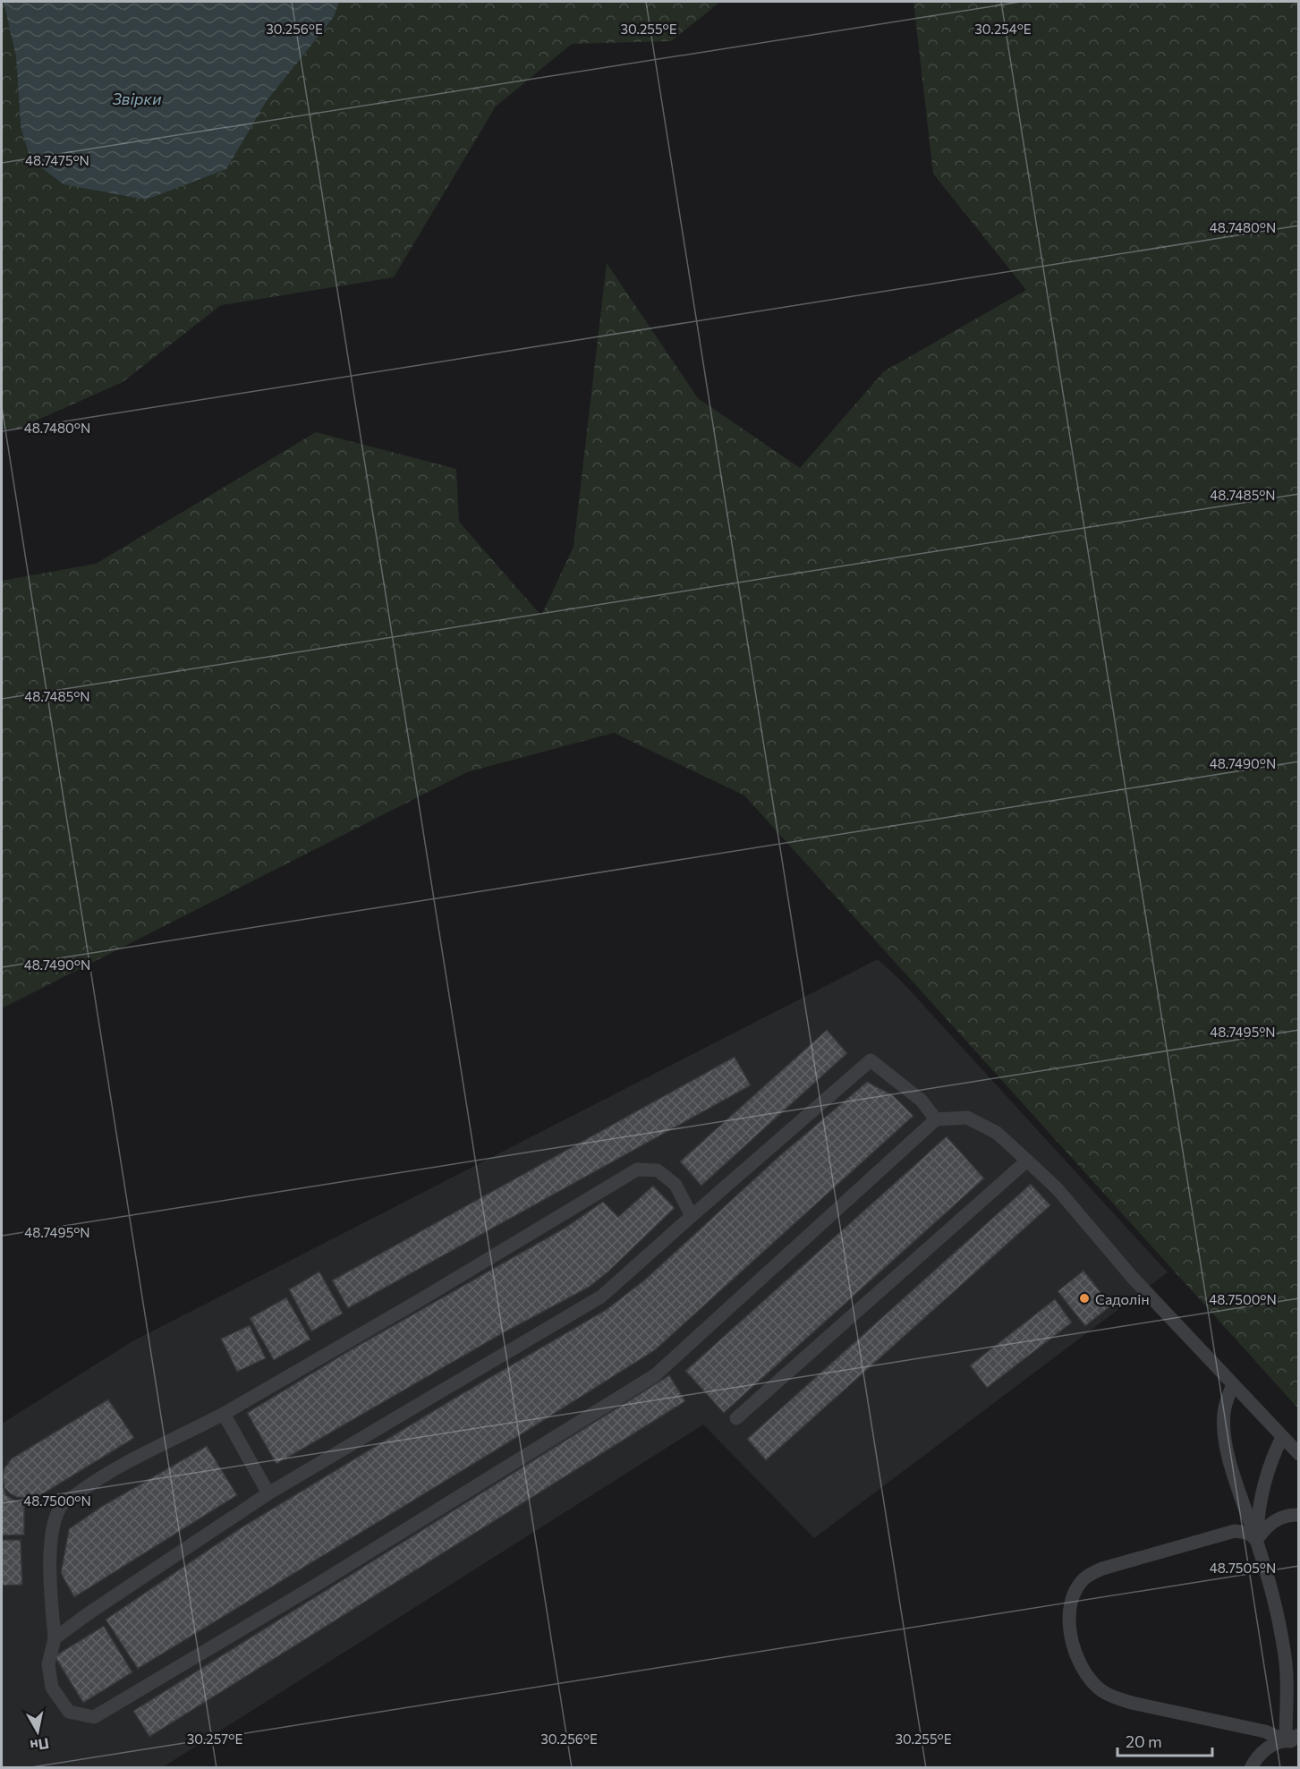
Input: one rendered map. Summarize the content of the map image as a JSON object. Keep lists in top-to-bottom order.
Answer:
{
  "water": ["Звірки"],
  "places": ["Садолін"],
  "scale_bar": "20 m",
  "north": "bottom",
  "coordinates": [
    "30.256°E",
    "30.255°E",
    "30.254°E",
    "48.7475°N",
    "48.7480°N",
    "48.7485°N",
    "48.7490°N",
    "48.7495°N",
    "48.7500°N",
    "48.7505°N",
    "30.257°E"
  ]
}
